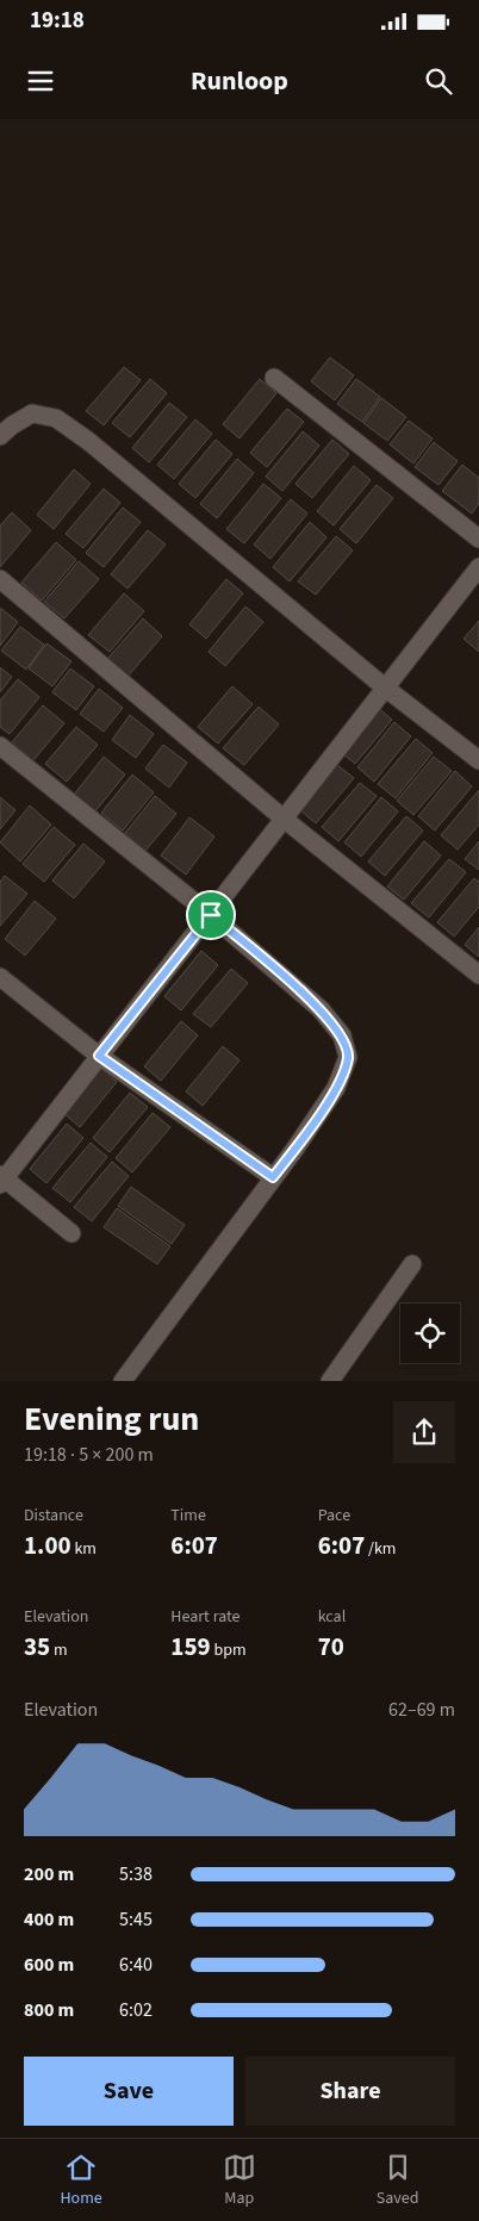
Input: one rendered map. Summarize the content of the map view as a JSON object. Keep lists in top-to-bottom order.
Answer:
{
  "page": {
    "status": "19:18",
    "header": "Runloop",
    "heading": ["Evening run", "19:18 · 5 × 200 m"],
    "stats": [
      ["Distance", "1.00 km"],
      ["Time", "6:07"],
      ["Pace", "6:07 /km"],
      ["Elevation", "35 m"],
      ["Heart rate", "159 bpm"],
      ["kcal", "70"]
    ],
    "chart": ["Elevation", "62–69 m"],
    "list": [
      {
        "name": "200 m",
        "note": "5:38"
      },
      {
        "name": "400 m",
        "note": "5:45"
      },
      {
        "name": "600 m",
        "note": "6:40"
      },
      {
        "name": "800 m",
        "note": "6:02"
      }
    ],
    "buttons": ["Save", "Share"],
    "tabs": ["Home", "Map", "Saved"]
  }
}
